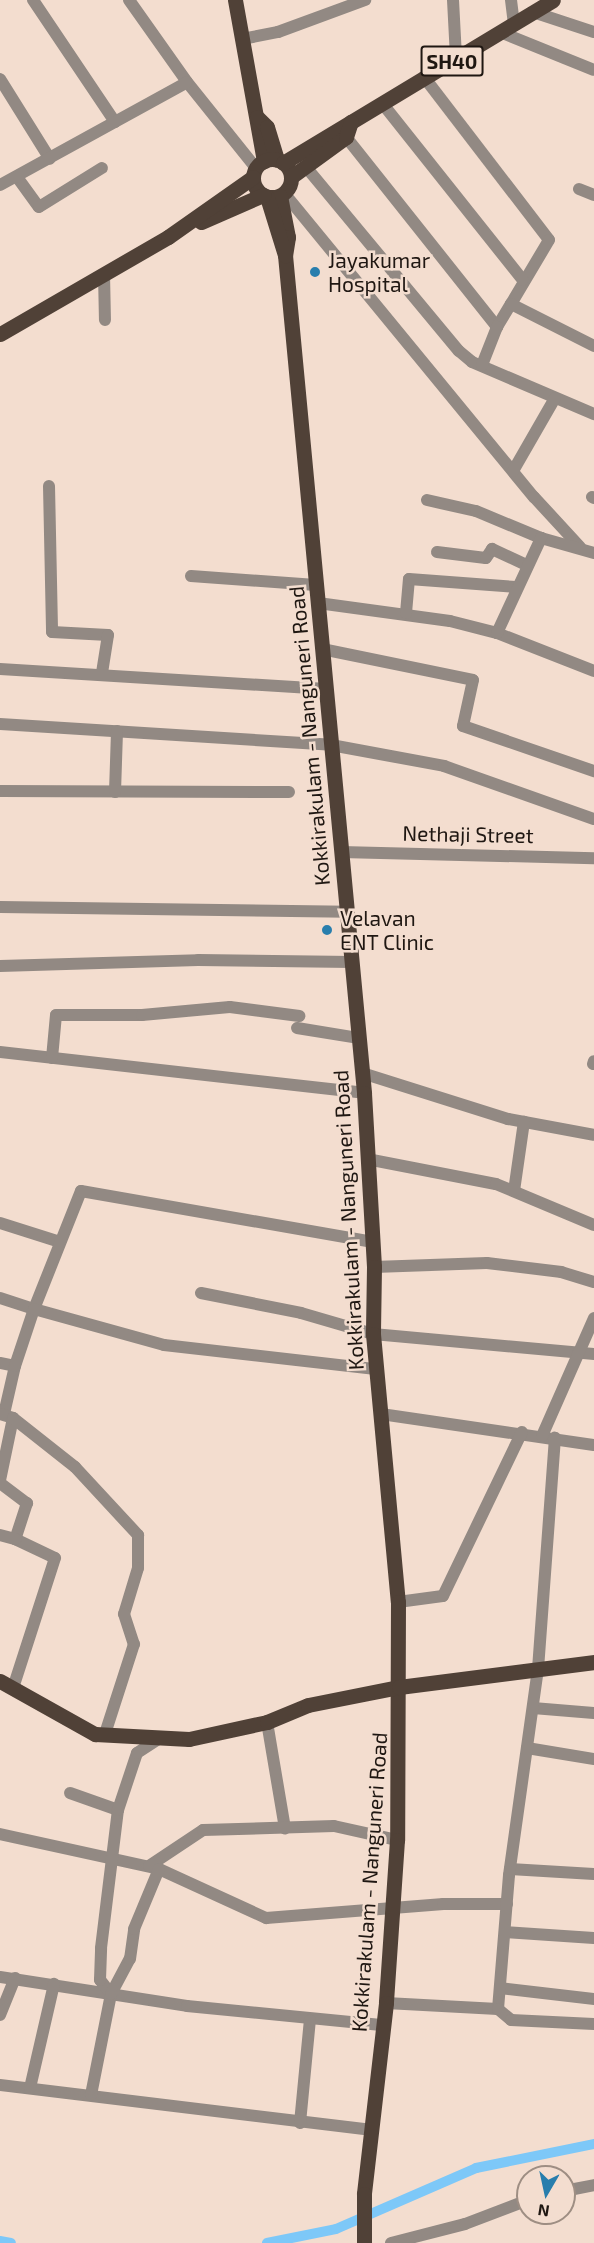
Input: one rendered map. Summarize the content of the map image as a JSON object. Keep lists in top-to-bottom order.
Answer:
{
  "streets": {
    "main road": ["SH40", "Kokkirakulam - Nanguneri Road"],
    "street": ["Nethaji Street"]
  },
  "crossings": [
    ["SH40", "Kokkirakulam - Nanguneri Road"],
    ["Kokkirakulam - Nanguneri Road", "Nethaji Street"]
  ],
  "places": ["Jayakumar Hospital", "Velavan ENT Clinic"],
  "north": "bottom"
}
